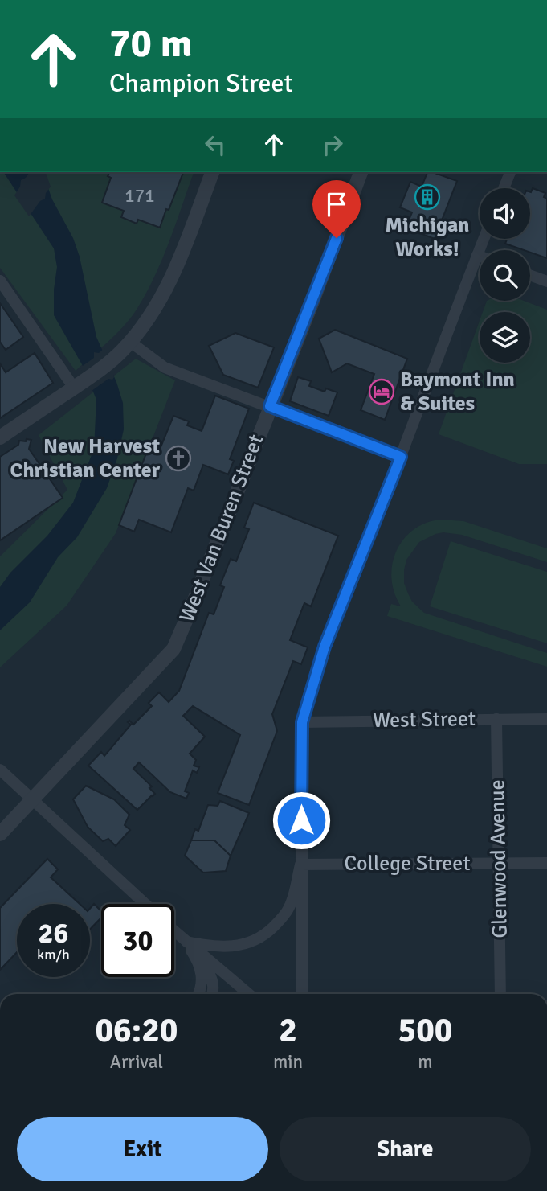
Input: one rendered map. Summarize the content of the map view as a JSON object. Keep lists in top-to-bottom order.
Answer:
{
  "streets": {
    "street": [
      "West Van Buren Street",
      "West Street",
      "Glenwood Avenue",
      "College Street"
    ]
  },
  "crossings": [
    ["West Street", "Glenwood Avenue"],
    ["Glenwood Avenue", "College Street"]
  ],
  "places": {
    "building": ["Michigan Works!"],
    "hotel": ["Baymont Inn & Suites"],
    "church": ["New Harvest Christian Center"]
  },
  "house_numbers": ["171"],
  "page": {
    "turn": ["70 m", "Champion Street"],
    "speed": "26 km/h",
    "limit": "30",
    "eta": [
      "06:20",
      "Arrival",
      "2",
      "min",
      "500",
      "m"
    ],
    "buttons": ["Exit", "Share"]
  }
}
